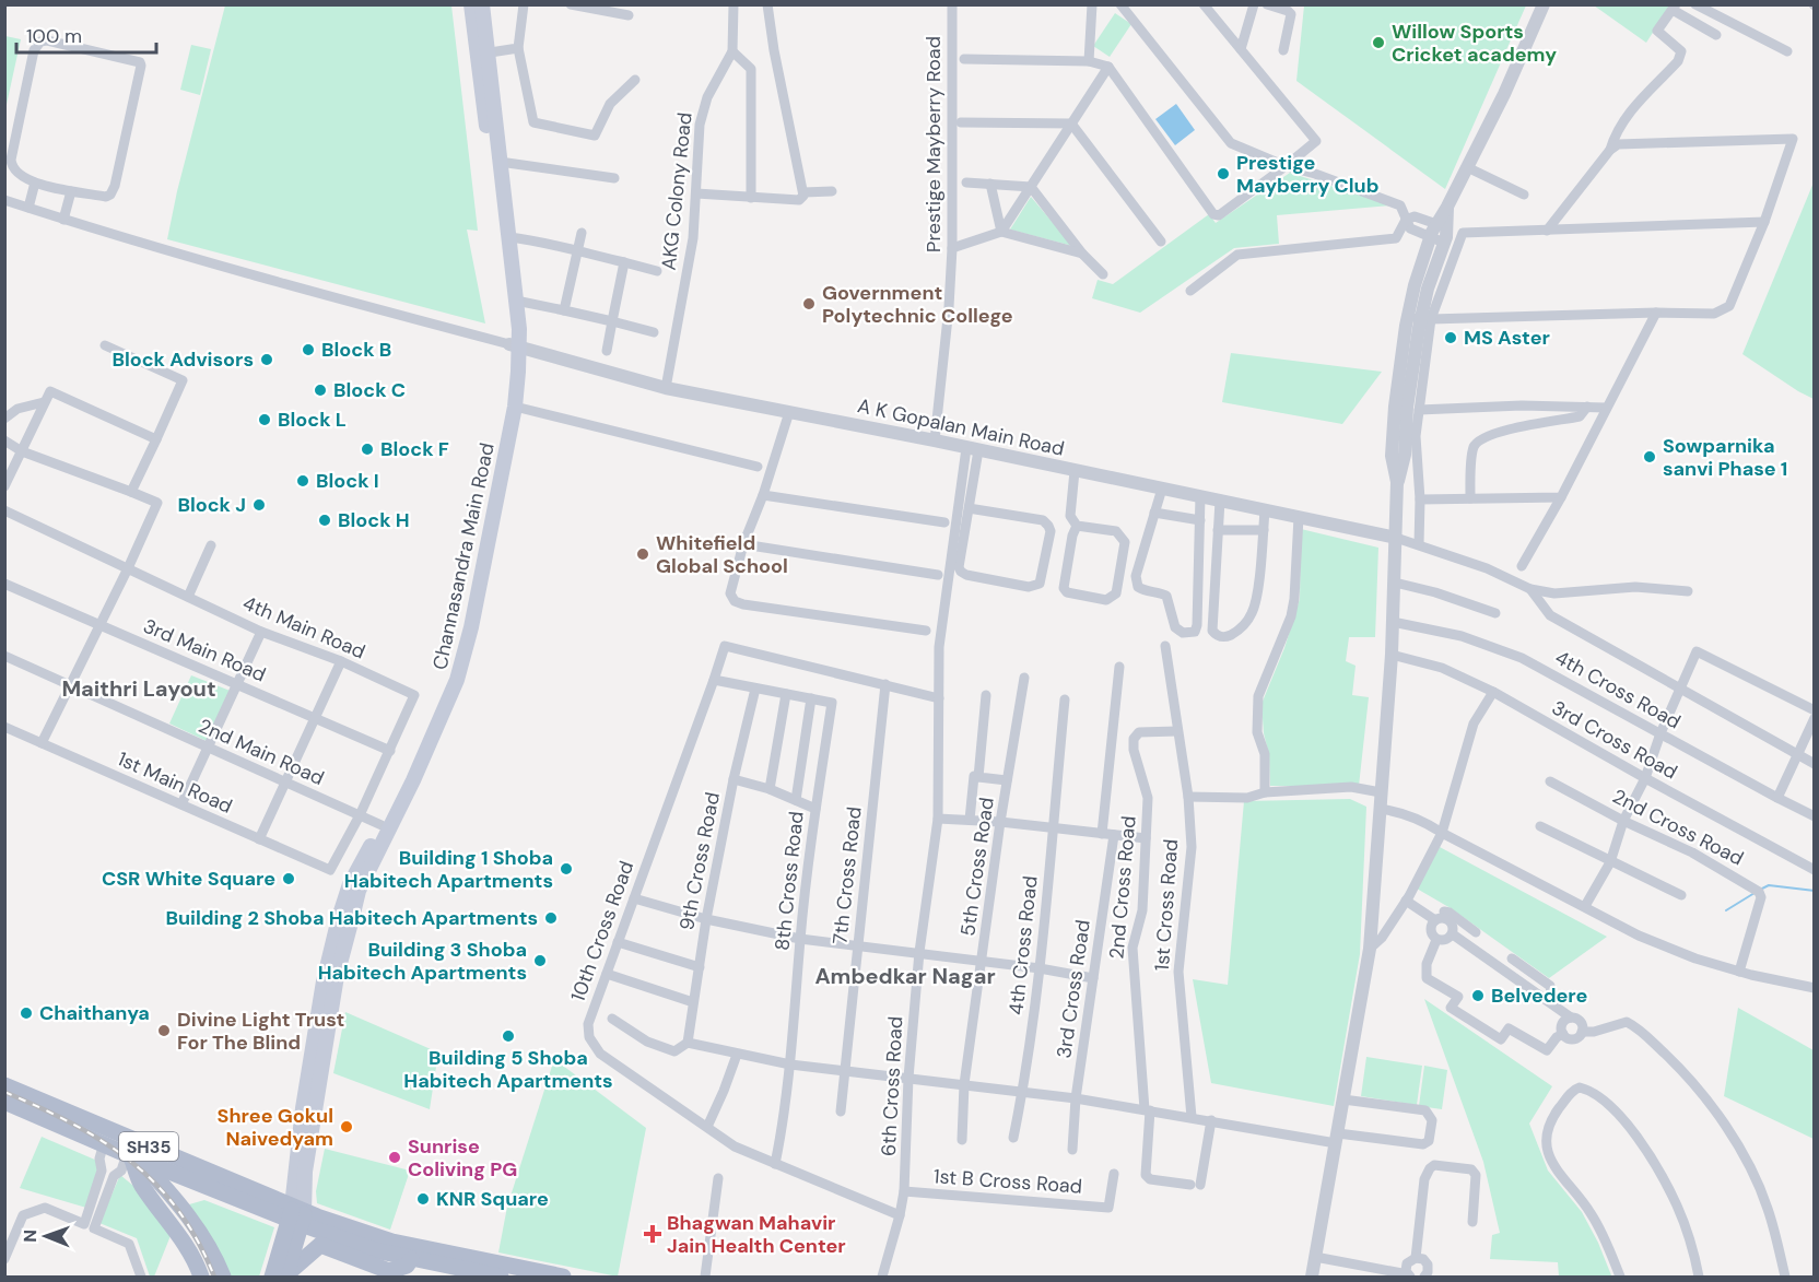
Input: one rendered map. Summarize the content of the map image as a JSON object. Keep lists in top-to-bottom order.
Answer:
{
  "streets": {
    "main road": ["Channasandra Main Road", "SH35"],
    "street": [
      "Prestige Mayberry Road",
      "AKG Colony Road",
      "A K Gopalan Main Road",
      "4th Main Road",
      "3rd Main Road",
      "4th Cross Road",
      "3rd Cross Road",
      "2nd Main Road",
      "1st Main Road",
      "2nd Cross Road",
      "9th Cross Road",
      "5th Cross Road",
      "7th Cross Road",
      "8th Cross Road",
      "1st Cross Road",
      "10th Cross Road",
      "6th Cross Road",
      "1st B Cross Road"
    ]
  },
  "crossings": [
    ["Prestige Mayberry Road", "A K Gopalan Main Road"],
    ["AKG Colony Road", "A K Gopalan Main Road"],
    ["A K Gopalan Main Road", "Channasandra Main Road"],
    ["A K Gopalan Main Road", "6th Cross Road"],
    ["Channasandra Main Road", "2nd Main Road"],
    ["Channasandra Main Road", "SH35"],
    ["4th Main Road", "3rd Main Road"],
    ["4th Main Road", "2nd Main Road"],
    ["4th Main Road", "1st Main Road"],
    ["2nd Cross Road", "1st Cross Road"],
    ["7th Cross Road", "10th Cross Road"],
    ["8th Cross Road", "10th Cross Road"],
    ["10th Cross Road", "6th Cross Road"],
    ["6th Cross Road", "1st B Cross Road"]
  ],
  "districts": ["Maithri Layout", "Ambedkar Nagar"],
  "places": {
    "other": [
      "Willow Sports Cricket academy",
      "Prestige Mayberry Club",
      "Government Polytechnic College",
      "MS Aster",
      "Block B",
      "Block Advisors",
      "Block C",
      "Block L",
      "Block F",
      "Sowparnika sanvi Phase 1",
      "Block I",
      "Block J",
      "Block H",
      "Whitefield Global School",
      "Building 1 Shoba Habitech Apartments",
      "CSR White Square",
      "Building 2 Shoba Habitech Apartments",
      "Building 3 Shoba Habitech Apartments",
      "Belvedere",
      "Chaithanya",
      "Divine Light Trust For The Blind",
      "Building 5 Shoba Habitech Apartments",
      "Shree Gokul Naivedyam",
      "Sunrise Coliving PG",
      "KNR Square"
    ],
    "health": ["Bhagwan Mahavir Jain Health Center"]
  },
  "scale_bar": "100 m",
  "north": "left"
}
